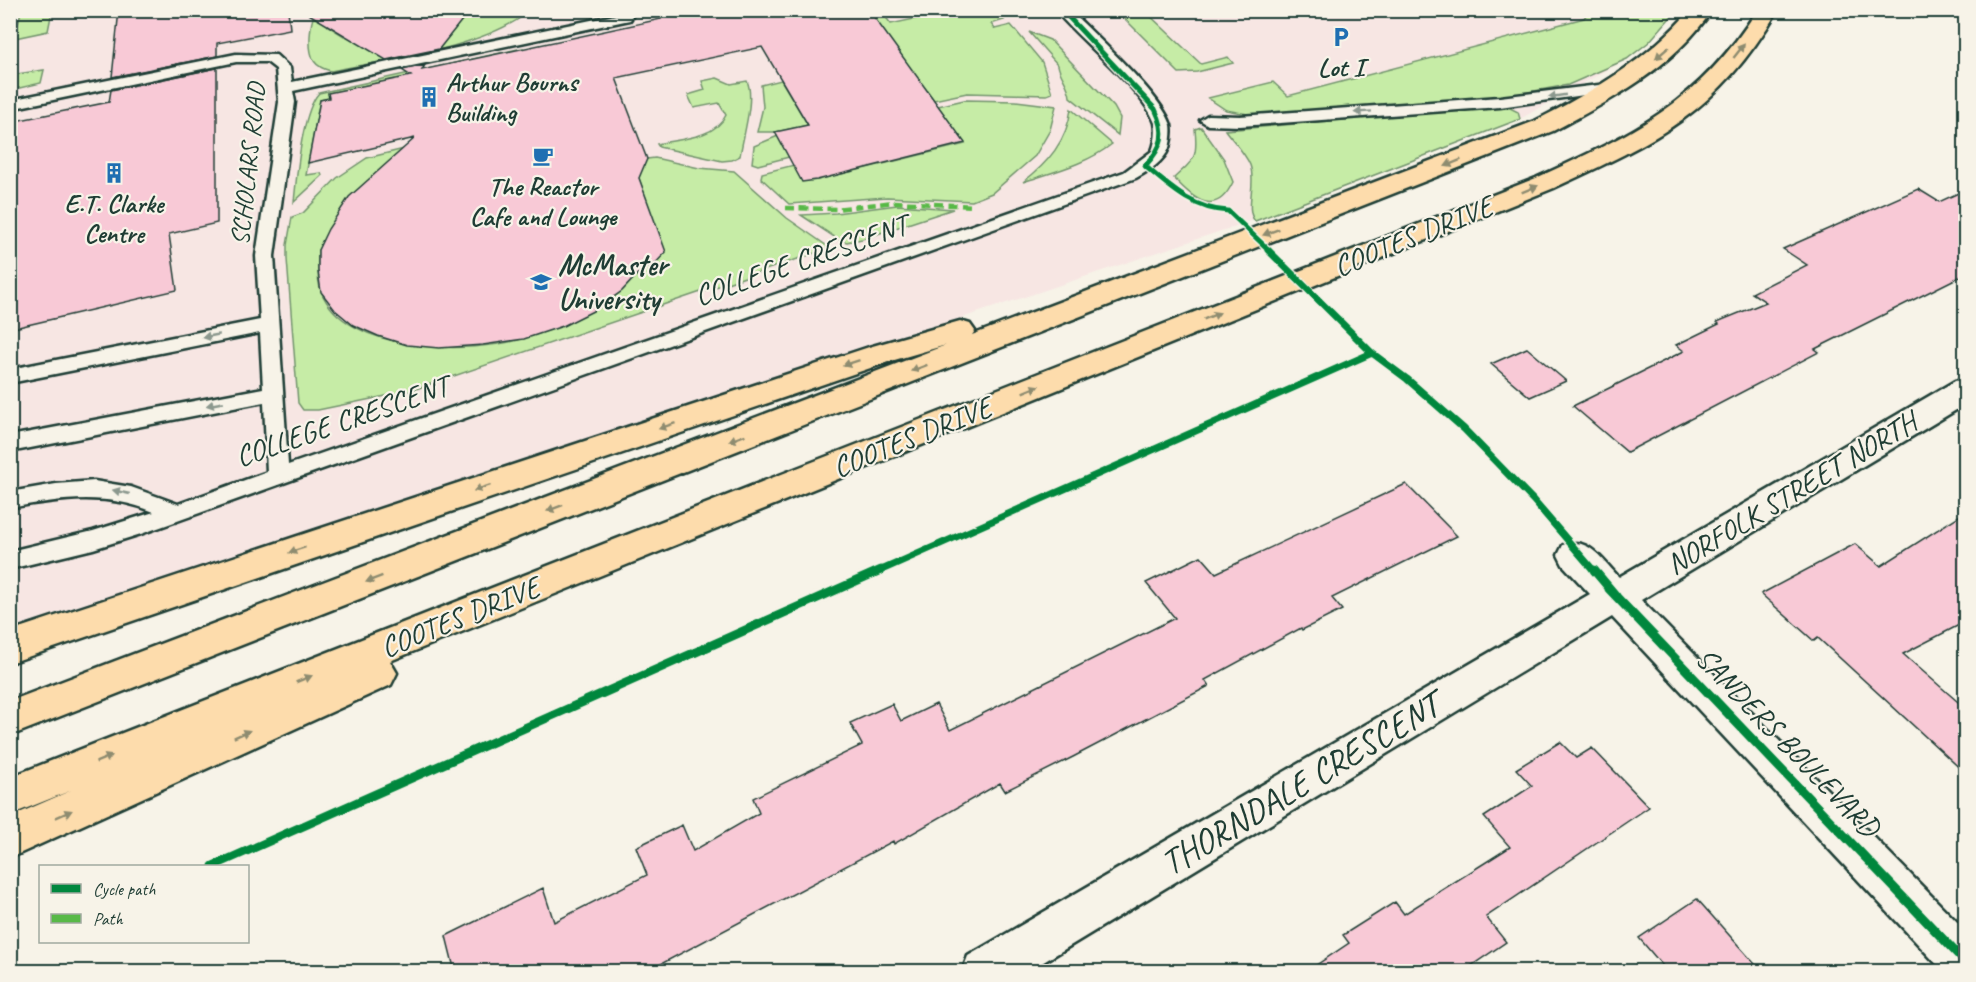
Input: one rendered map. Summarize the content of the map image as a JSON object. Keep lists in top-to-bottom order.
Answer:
{
  "streets": {
    "main road": ["COOTES DRIVE"],
    "street": ["NORFOLK STREET NORTH", "SANDERS BOULEVARD", "THORNDALE CRESCENT"],
    "lane": ["SCHOLARS ROAD", "COLLEGE CRESCENT"]
  },
  "crossings": [
    ["SCHOLARS ROAD", "COLLEGE CRESCENT"],
    ["NORFOLK STREET NORTH", "SANDERS BOULEVARD"],
    ["NORFOLK STREET NORTH", "THORNDALE CRESCENT"],
    ["SANDERS BOULEVARD", "THORNDALE CRESCENT"]
  ],
  "places": {
    "parking": ["Lot I"],
    "building": ["Arthur Bourns Building", "E.T. Clarke Centre"],
    "cafe": ["The Reactor Cafe and Lounge"],
    "school or university": ["McMaster University"]
  },
  "legend": ["Cycle path", "Path"]
}
